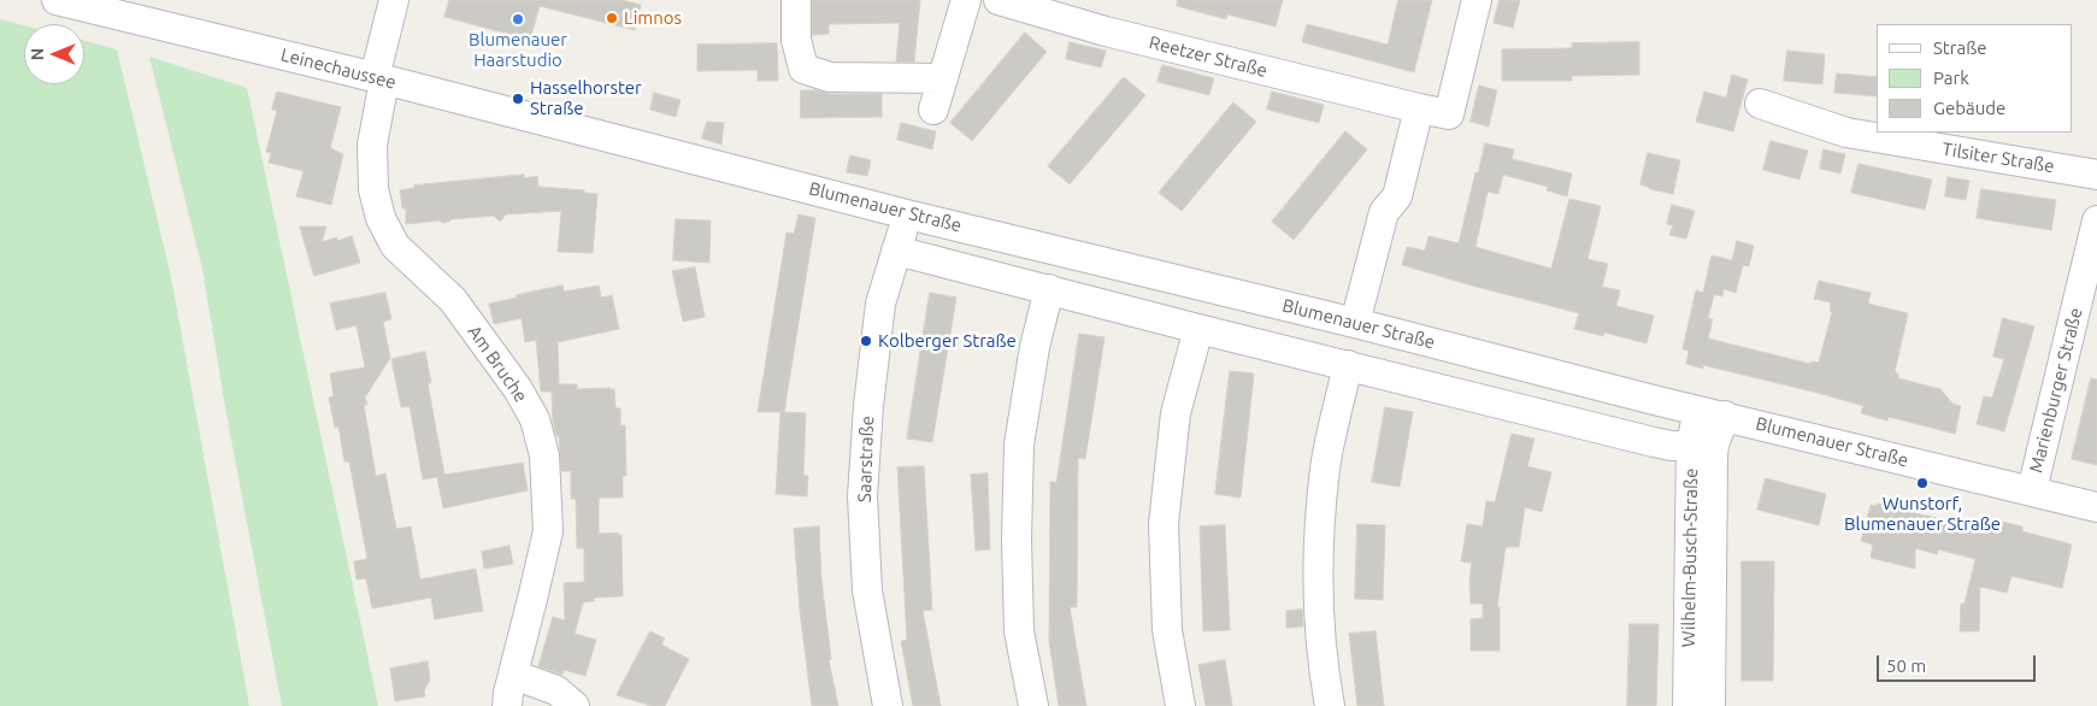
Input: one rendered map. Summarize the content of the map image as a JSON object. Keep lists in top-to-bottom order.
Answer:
{
  "streets": {
    "street": [
      "Reetzer Straße",
      "Leinechaussee",
      "Tilsiter Straße",
      "Blumenauer Straße",
      "Am Bruche",
      "Marienburger Straße",
      "Saarstraße",
      "Wilhelm-Busch-Straße"
    ]
  },
  "crossings": [
    ["Leinechaussee", "Blumenauer Straße"],
    ["Leinechaussee", "Am Bruche"],
    ["Blumenauer Straße", "Marienburger Straße"],
    ["Blumenauer Straße", "Saarstraße"],
    ["Blumenauer Straße", "Wilhelm-Busch-Straße"]
  ],
  "places": [
    "Limnos",
    "Blumenauer Haarstudio",
    "Hasselhorster Straße",
    "Kolberger Straße",
    "Wunstorf, Blumenauer Straße"
  ],
  "legend": ["Straße", "Park", "Gebäude"],
  "scale_bar": "50 m",
  "north": "left"
}
